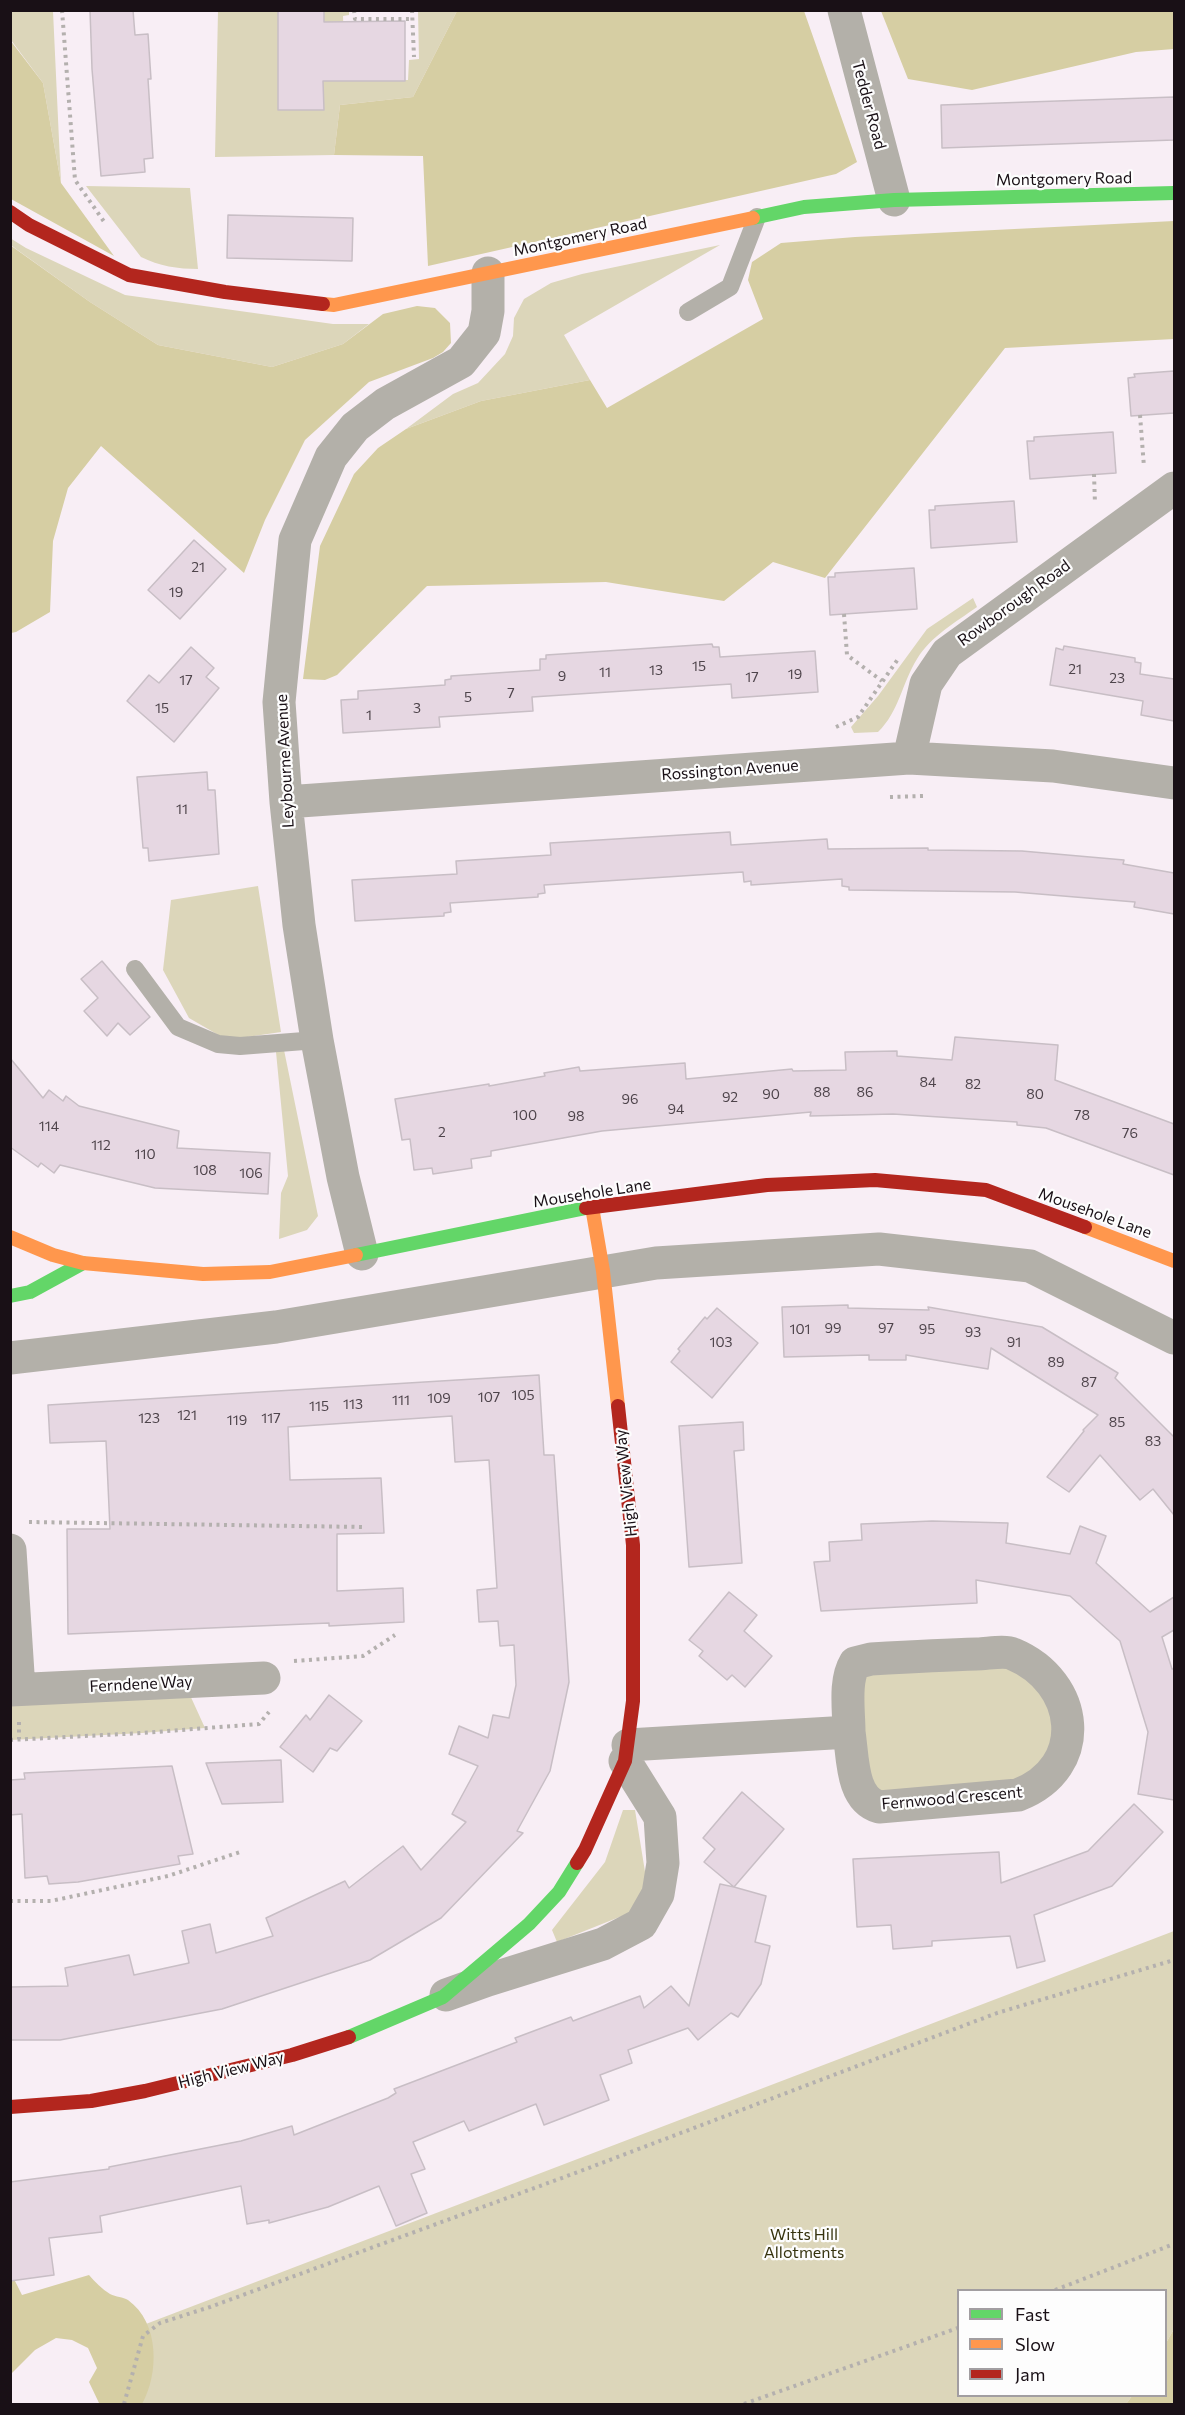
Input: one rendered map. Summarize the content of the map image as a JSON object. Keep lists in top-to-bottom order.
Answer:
{
  "streets": {
    "street": [
      "Tedder Road",
      "Montgomery Road",
      "Rowborough Road",
      "Leybourne Avenue",
      "Rossington Avenue",
      "Mousehole Lane",
      "High View Way",
      "Ferndene Way",
      "Fernwood Crescent"
    ]
  },
  "crossings": [
    ["Tedder Road", "Montgomery Road"],
    ["Montgomery Road", "Leybourne Avenue"],
    ["Rowborough Road", "Rossington Avenue"],
    ["Leybourne Avenue", "Rossington Avenue"],
    ["Leybourne Avenue", "Mousehole Lane"],
    ["Mousehole Lane", "High View Way"]
  ],
  "parks": ["Witts Hill Allotments"],
  "house_numbers": [
    "21",
    "19",
    "15",
    "21",
    "13",
    "11",
    "19",
    "9",
    "17",
    "23",
    "17",
    "7",
    "5",
    "15",
    "3",
    "1",
    "11",
    "84",
    "82",
    "88",
    "86",
    "90",
    "80",
    "92",
    "96",
    "94",
    "100",
    "78",
    "98",
    "114",
    "2",
    "76",
    "112",
    "110",
    "108",
    "106",
    "99",
    "97",
    "101",
    "95",
    "93",
    "103",
    "91",
    "89",
    "87",
    "105",
    "107",
    "109",
    "111",
    "113",
    "115",
    "121",
    "123",
    "117",
    "119",
    "85",
    "83"
  ],
  "legend": ["Fast", "Slow", "Jam"]
}
